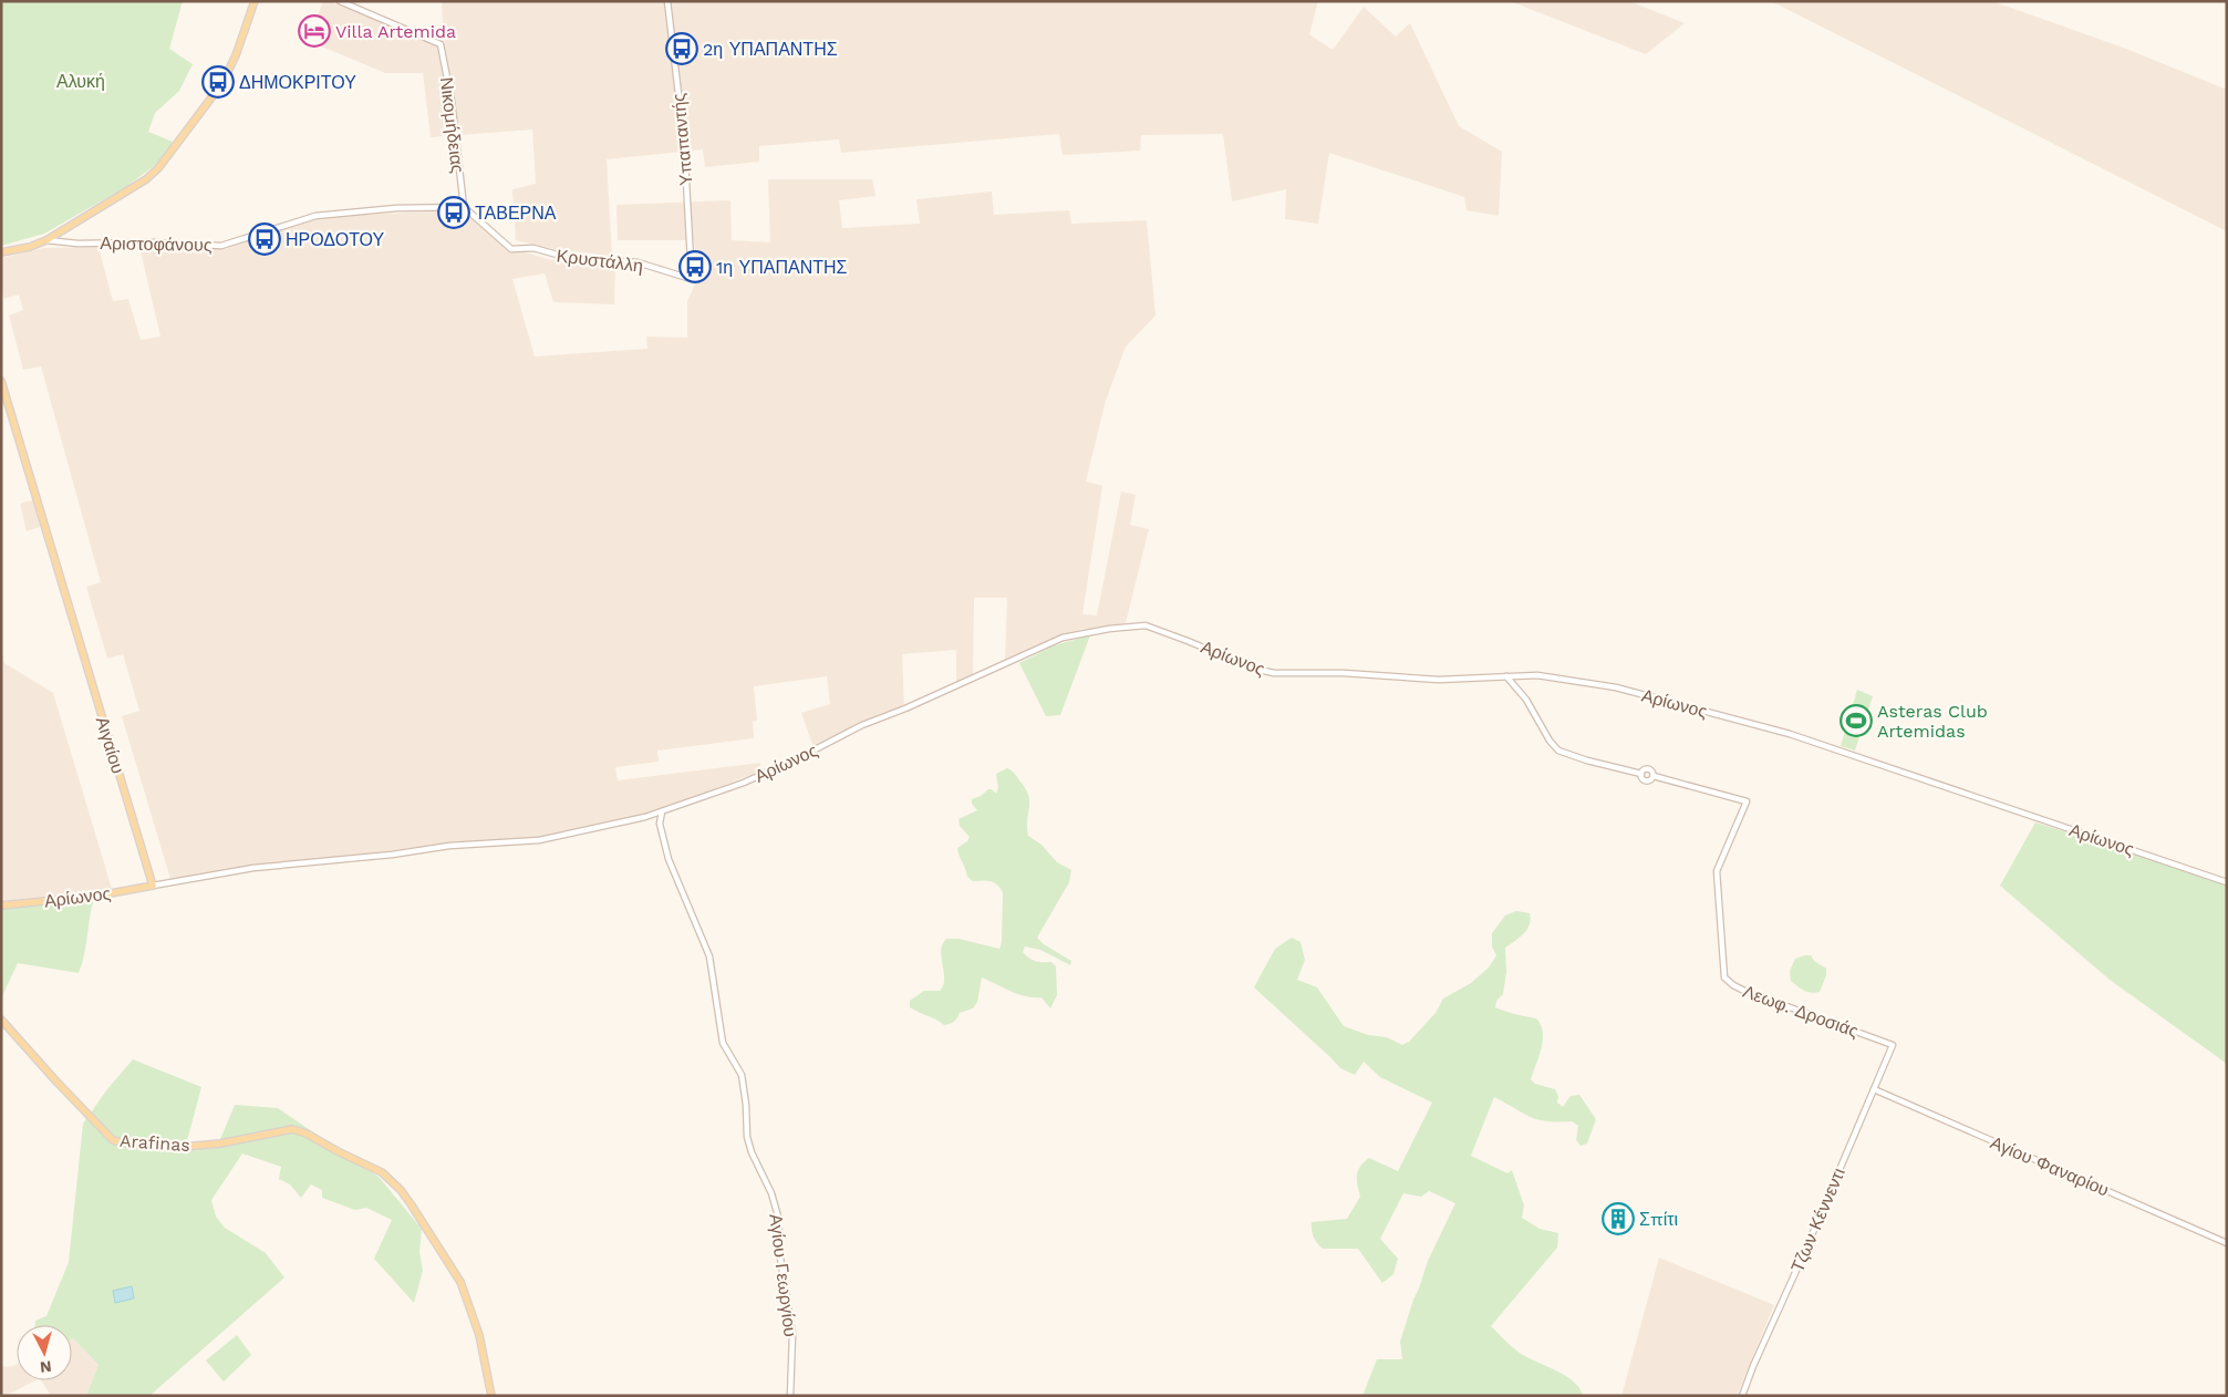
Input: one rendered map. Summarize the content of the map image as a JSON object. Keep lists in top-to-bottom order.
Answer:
{
  "streets": {
    "main road": ["Αρίωνος", "Αιγαίου", "Arafinas"],
    "street": [
      "Νικομήδειας",
      "Υπαπαντής",
      "Αριστοφάνους",
      "Κρυστάλλη",
      "Λεωφ. Δροσιάς",
      "Αγίου Φαναρίου",
      "Τζων Κέννεντι",
      "Αγίου Γεωργίου"
    ]
  },
  "crossings": [
    ["Νικομήδειας", "Αριστοφάνους"],
    ["Νικομήδειας", "Κρυστάλλη"],
    ["Υπαπαντής", "Κρυστάλλη"],
    ["Αριστοφάνους", "Κρυστάλλη"],
    ["Αρίωνος", "Αιγαίου"],
    ["Αρίωνος", "Λεωφ. Δροσιάς"],
    ["Αρίωνος", "Αγίου Γεωργίου"],
    ["Λεωφ. Δροσιάς", "Τζων Κέννεντι"],
    ["Αγίου Φαναρίου", "Τζων Κέννεντι"]
  ],
  "parks": ["Αλυκή"],
  "places": {
    "hotel": ["Villa Artemida"],
    "bus stop": [
      "2η ΥΠΑΠΑΝΤΗΣ",
      "ΔΗΜΟΚΡΙΤΟΥ",
      "ΤΑΒΕΡΝΑ",
      "ΗΡΟΔΟΤΟΥ",
      "1η ΥΠΑΠΑΝΤΗΣ"
    ],
    "sports": ["Asteras Club Artemidas"],
    "building": ["Σπίτι"]
  },
  "north": "bottom"
}
